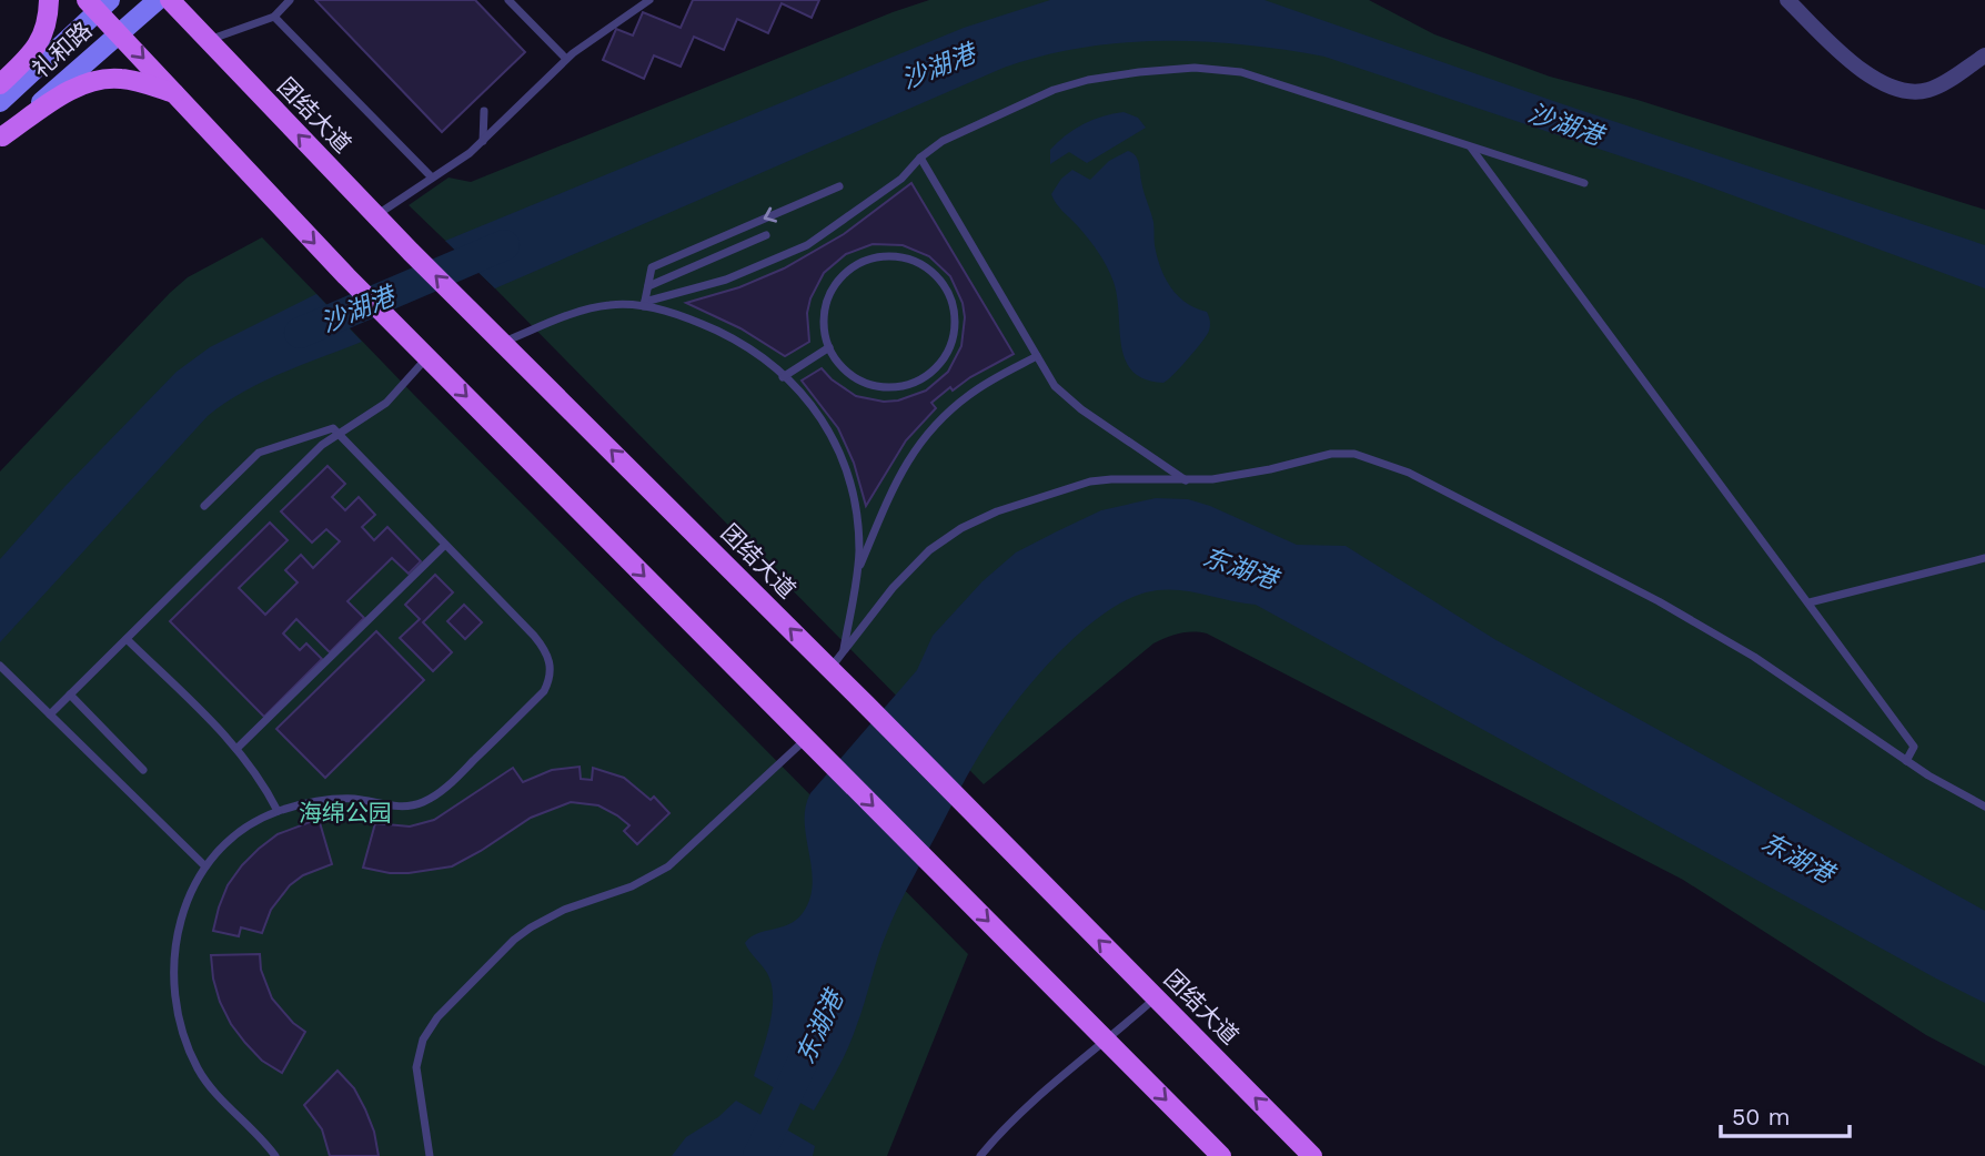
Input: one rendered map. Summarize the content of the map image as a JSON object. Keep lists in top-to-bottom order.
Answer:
{
  "streets": {
    "main road": ["团结大道"],
    "street": ["礼和路"]
  },
  "water": ["沙湖港", "东湖港"],
  "parks": ["海绵公园"],
  "scale_bar": "50 m"
}
